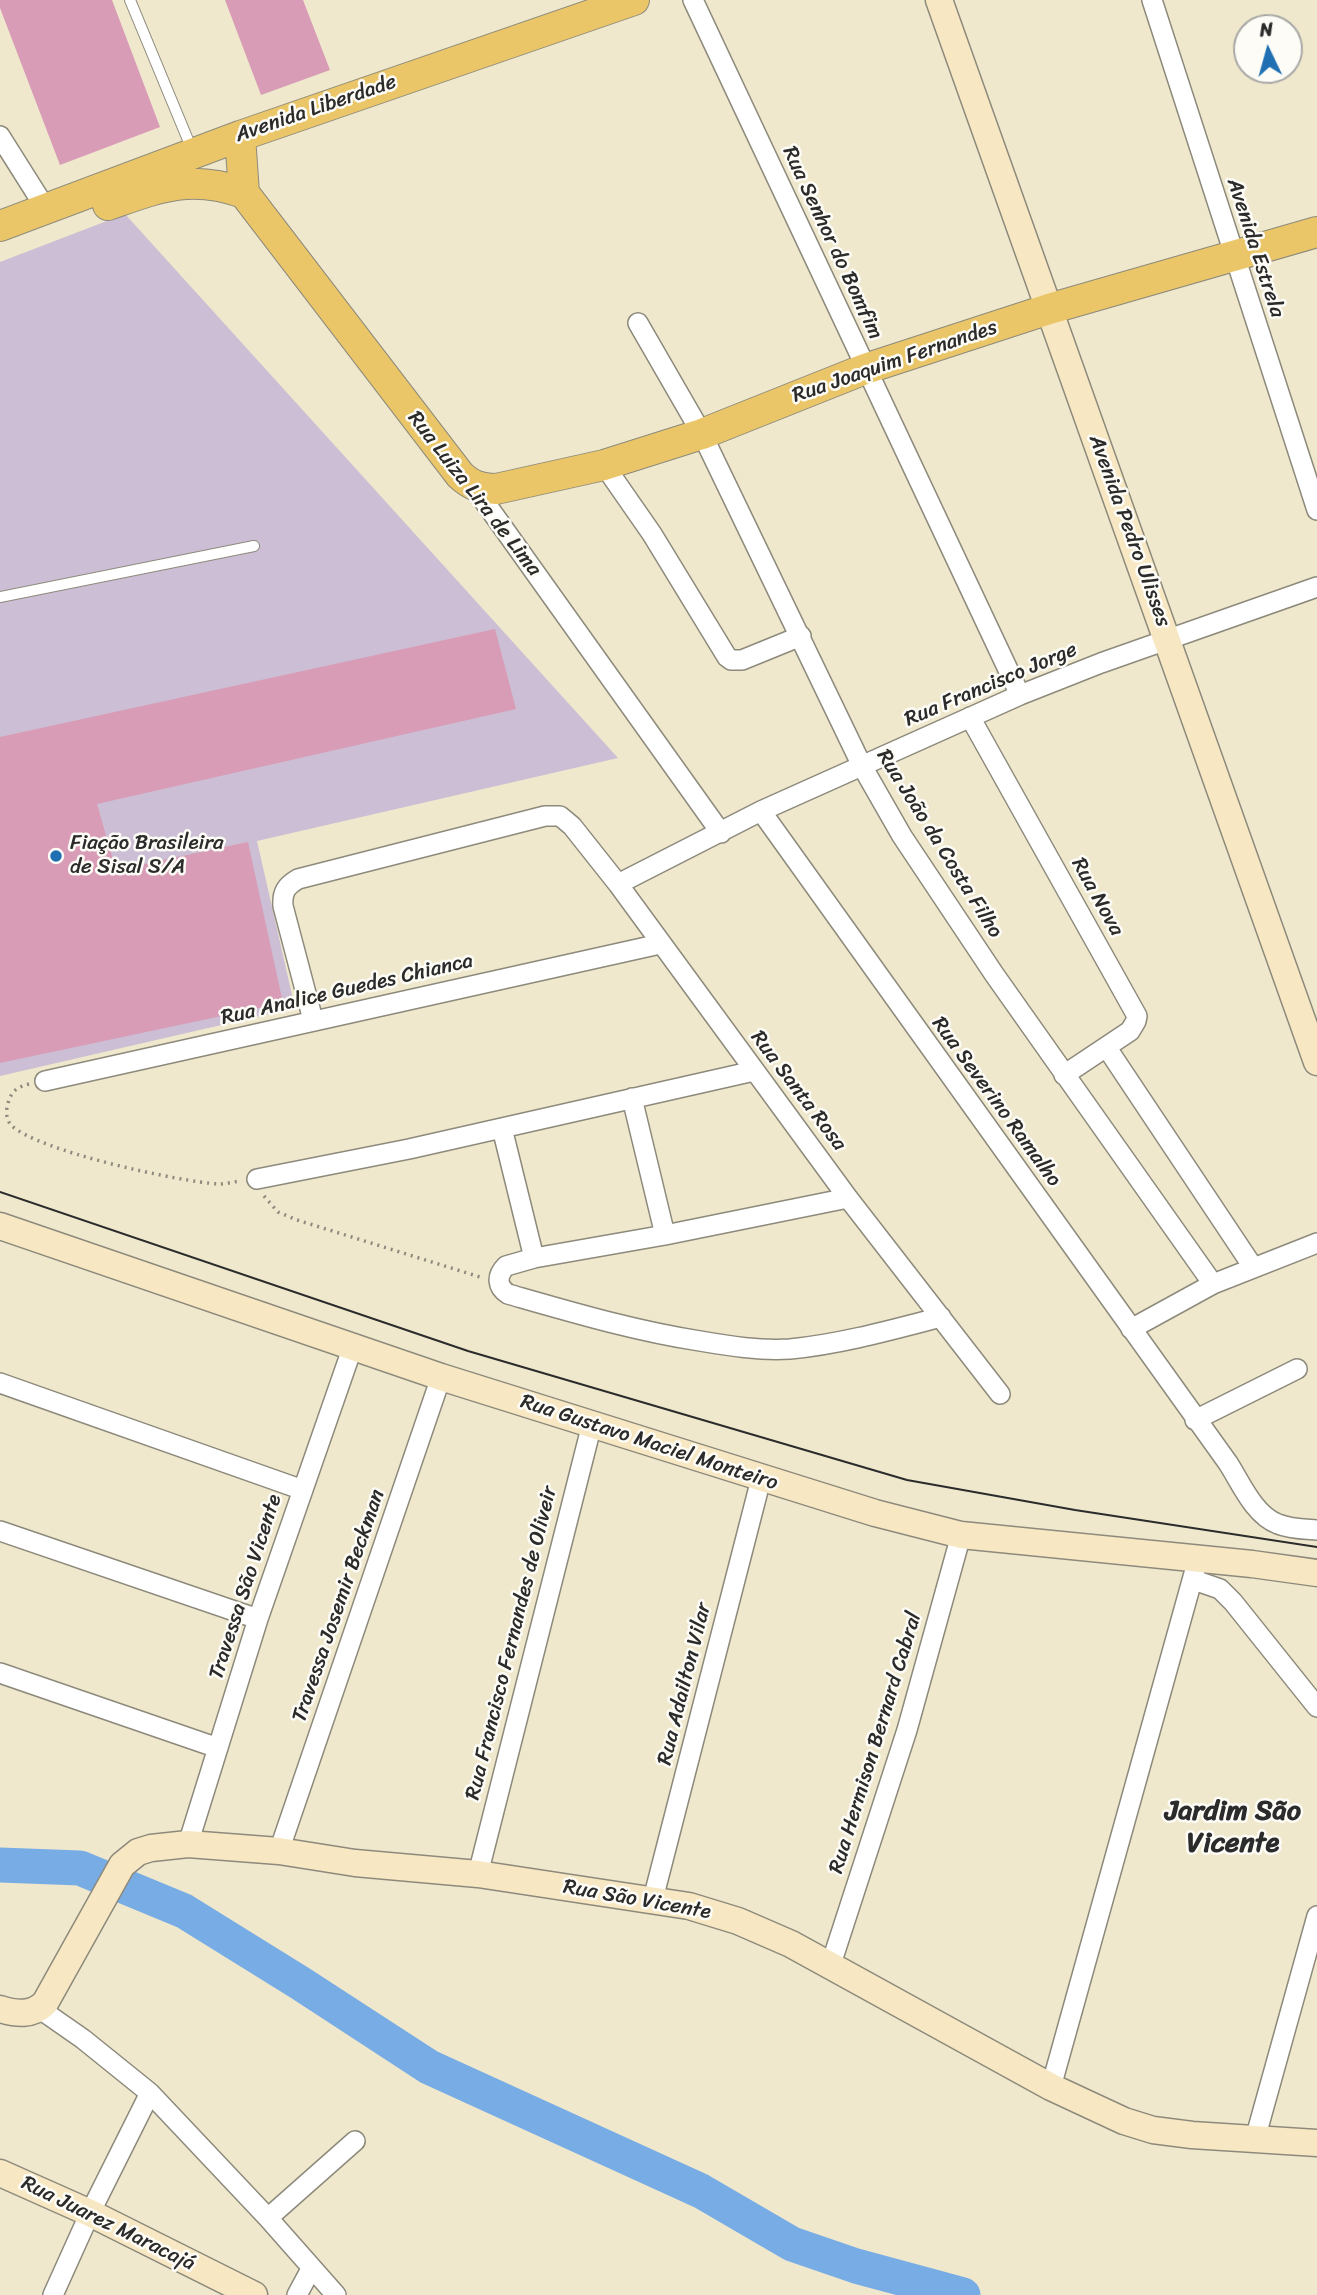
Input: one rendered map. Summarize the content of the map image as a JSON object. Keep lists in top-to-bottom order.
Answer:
{
  "streets": {
    "main road": ["Avenida Liberdade", "Rua Joaquim Fernandes", "Rua Luiza Lira de Lima"],
    "street": [
      "Rua Senhor do Bomfim",
      "Avenida Estrela",
      "Avenida Pedro Ulisses",
      "Rua Francisco Jorge",
      "Rua João da Costa Filho",
      "Rua Nova",
      "Rua Analice Guedes Chianca",
      "Rua Santa Rosa",
      "Rua Severino Ramalho",
      "Rua Gustavo Maciel Monteiro",
      "Travessa São Vicente",
      "Travessa Josemir Beckman",
      "Rua Francisco Fernandes de Oliveir",
      "Rua Adailton Vilar",
      "Rua Hermison Bernard Cabral",
      "Rua São Vicente",
      "Rua Juarez Maracajá"
    ]
  },
  "crossings": [
    ["Rua Senhor do Bomfim", "Rua Joaquim Fernandes"],
    ["Rua Senhor do Bomfim", "Rua Francisco Jorge"],
    ["Avenida Estrela", "Rua Joaquim Fernandes"],
    ["Rua Joaquim Fernandes", "Rua Luiza Lira de Lima"],
    ["Rua Joaquim Fernandes", "Avenida Pedro Ulisses"],
    ["Rua Joaquim Fernandes", "Rua João da Costa Filho"],
    ["Rua Luiza Lira de Lima", "Rua Francisco Jorge"],
    ["Avenida Pedro Ulisses", "Rua Francisco Jorge"],
    ["Rua Francisco Jorge", "Rua João da Costa Filho"],
    ["Rua Francisco Jorge", "Rua Nova"],
    ["Rua Francisco Jorge", "Rua Santa Rosa"],
    ["Rua Francisco Jorge", "Rua Severino Ramalho"],
    ["Rua João da Costa Filho", "Rua Nova"],
    ["Rua Analice Guedes Chianca", "Rua Santa Rosa"],
    ["Rua Gustavo Maciel Monteiro", "Travessa São Vicente"],
    ["Rua Gustavo Maciel Monteiro", "Travessa Josemir Beckman"],
    ["Rua Gustavo Maciel Monteiro", "Rua Francisco Fernandes de Oliveir"],
    ["Rua Gustavo Maciel Monteiro", "Rua Adailton Vilar"],
    ["Rua Gustavo Maciel Monteiro", "Rua Hermison Bernard Cabral"],
    ["Travessa São Vicente", "Rua São Vicente"],
    ["Travessa Josemir Beckman", "Rua São Vicente"],
    ["Rua Francisco Fernandes de Oliveir", "Rua São Vicente"],
    ["Rua Adailton Vilar", "Rua São Vicente"],
    ["Rua Hermison Bernard Cabral", "Rua São Vicente"]
  ],
  "districts": ["Jardim São Vicente"],
  "places": ["Fiação Brasileira de Sisal S/A"],
  "north": "top"
}
